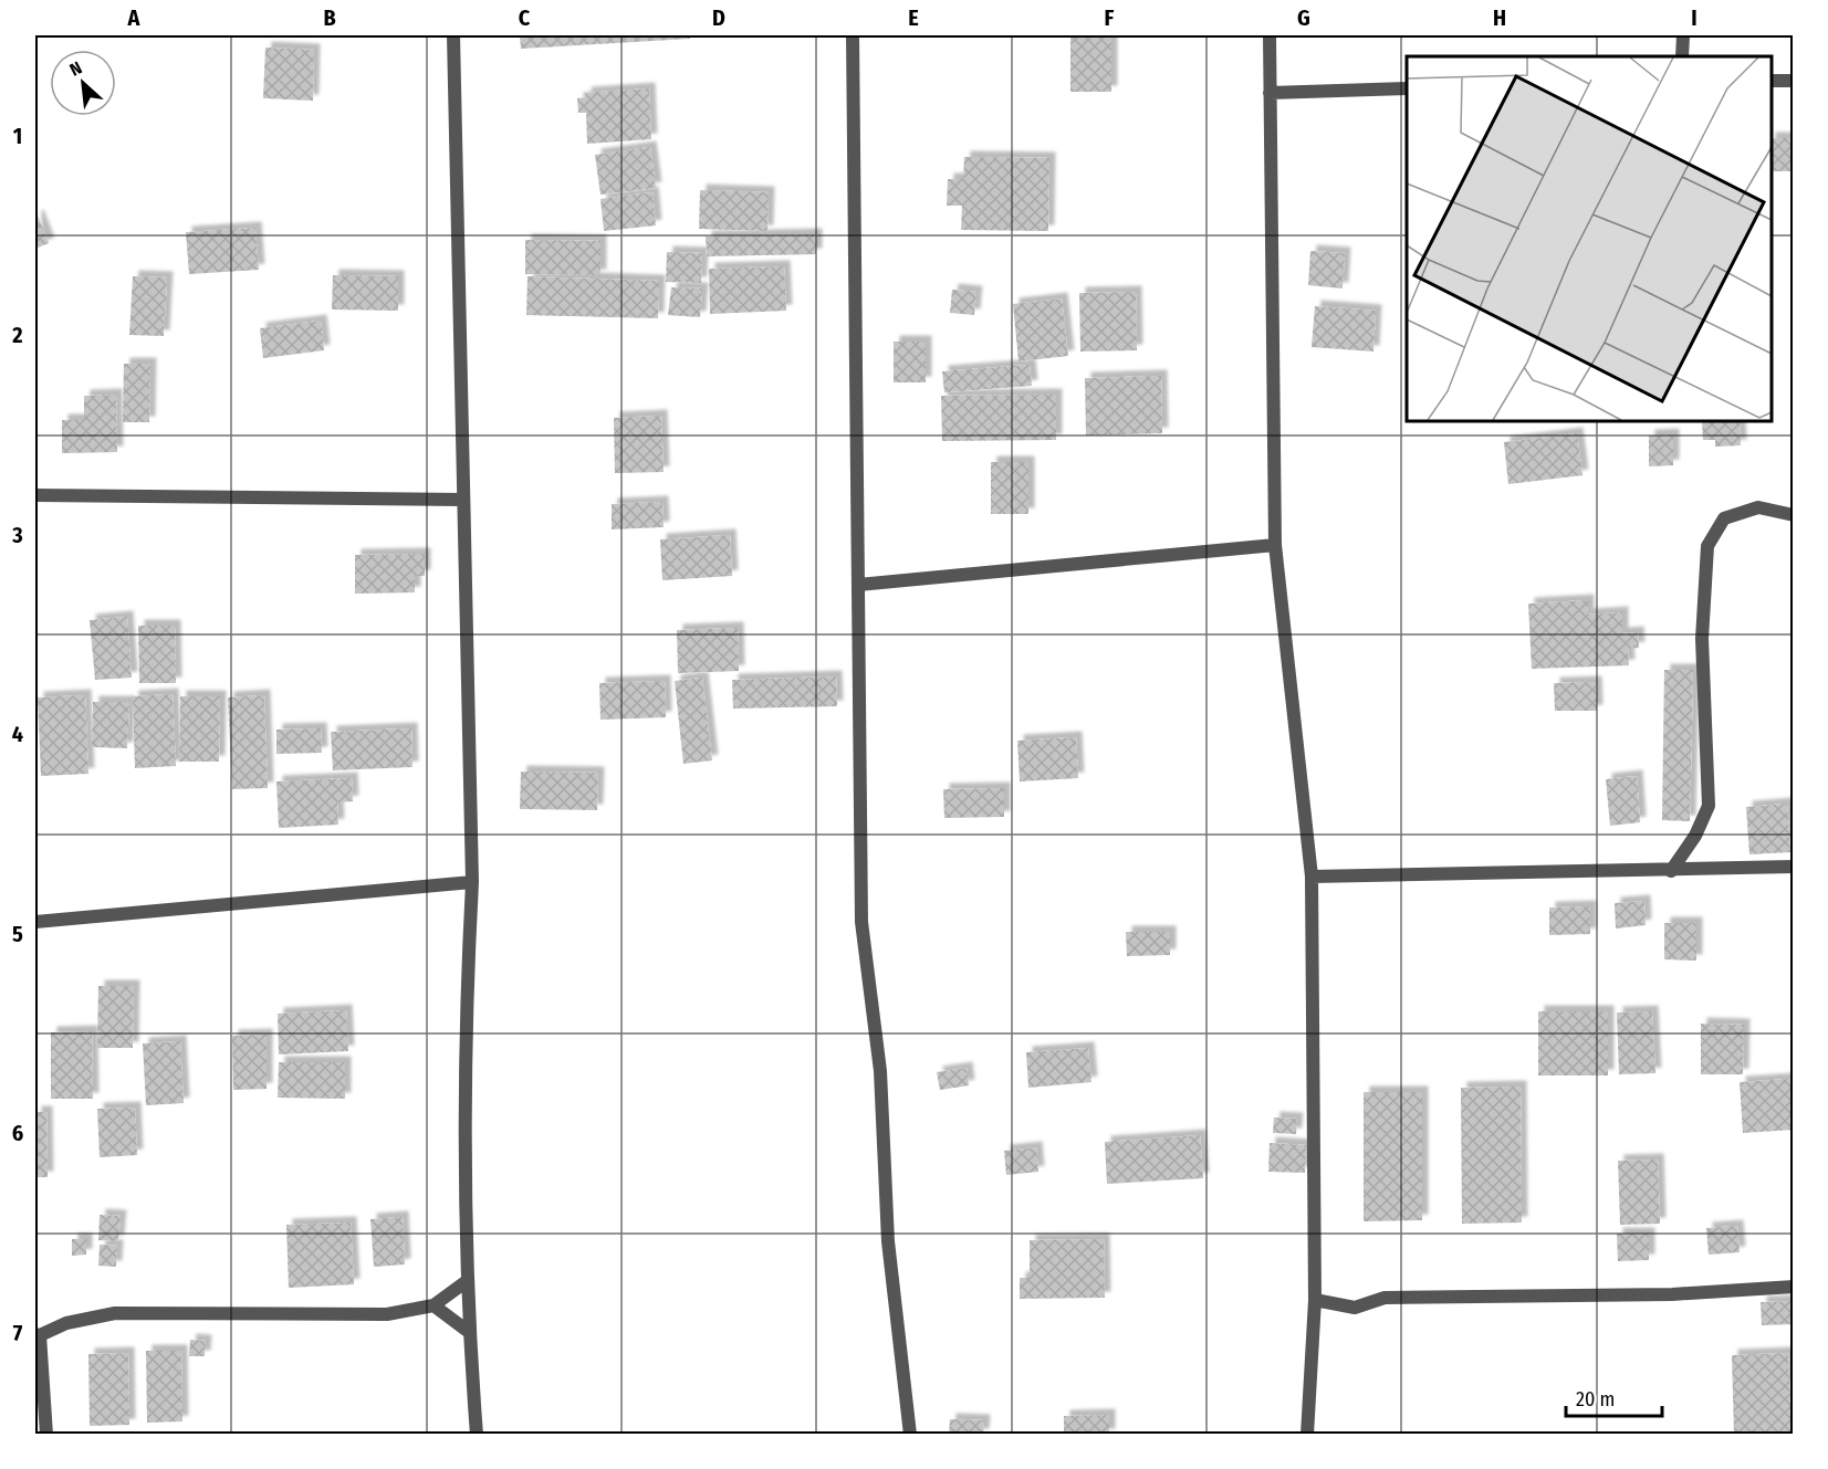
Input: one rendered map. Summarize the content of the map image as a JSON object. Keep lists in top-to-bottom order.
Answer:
{
  "scale_bar": "20 m",
  "north": "top left",
  "grid": {
    "columns": [
      "A",
      "B",
      "C",
      "D",
      "E",
      "F",
      "G",
      "H",
      "I"
    ],
    "rows": [
      "1",
      "2",
      "3",
      "4",
      "5",
      "6",
      "7"
    ]
  }
}
